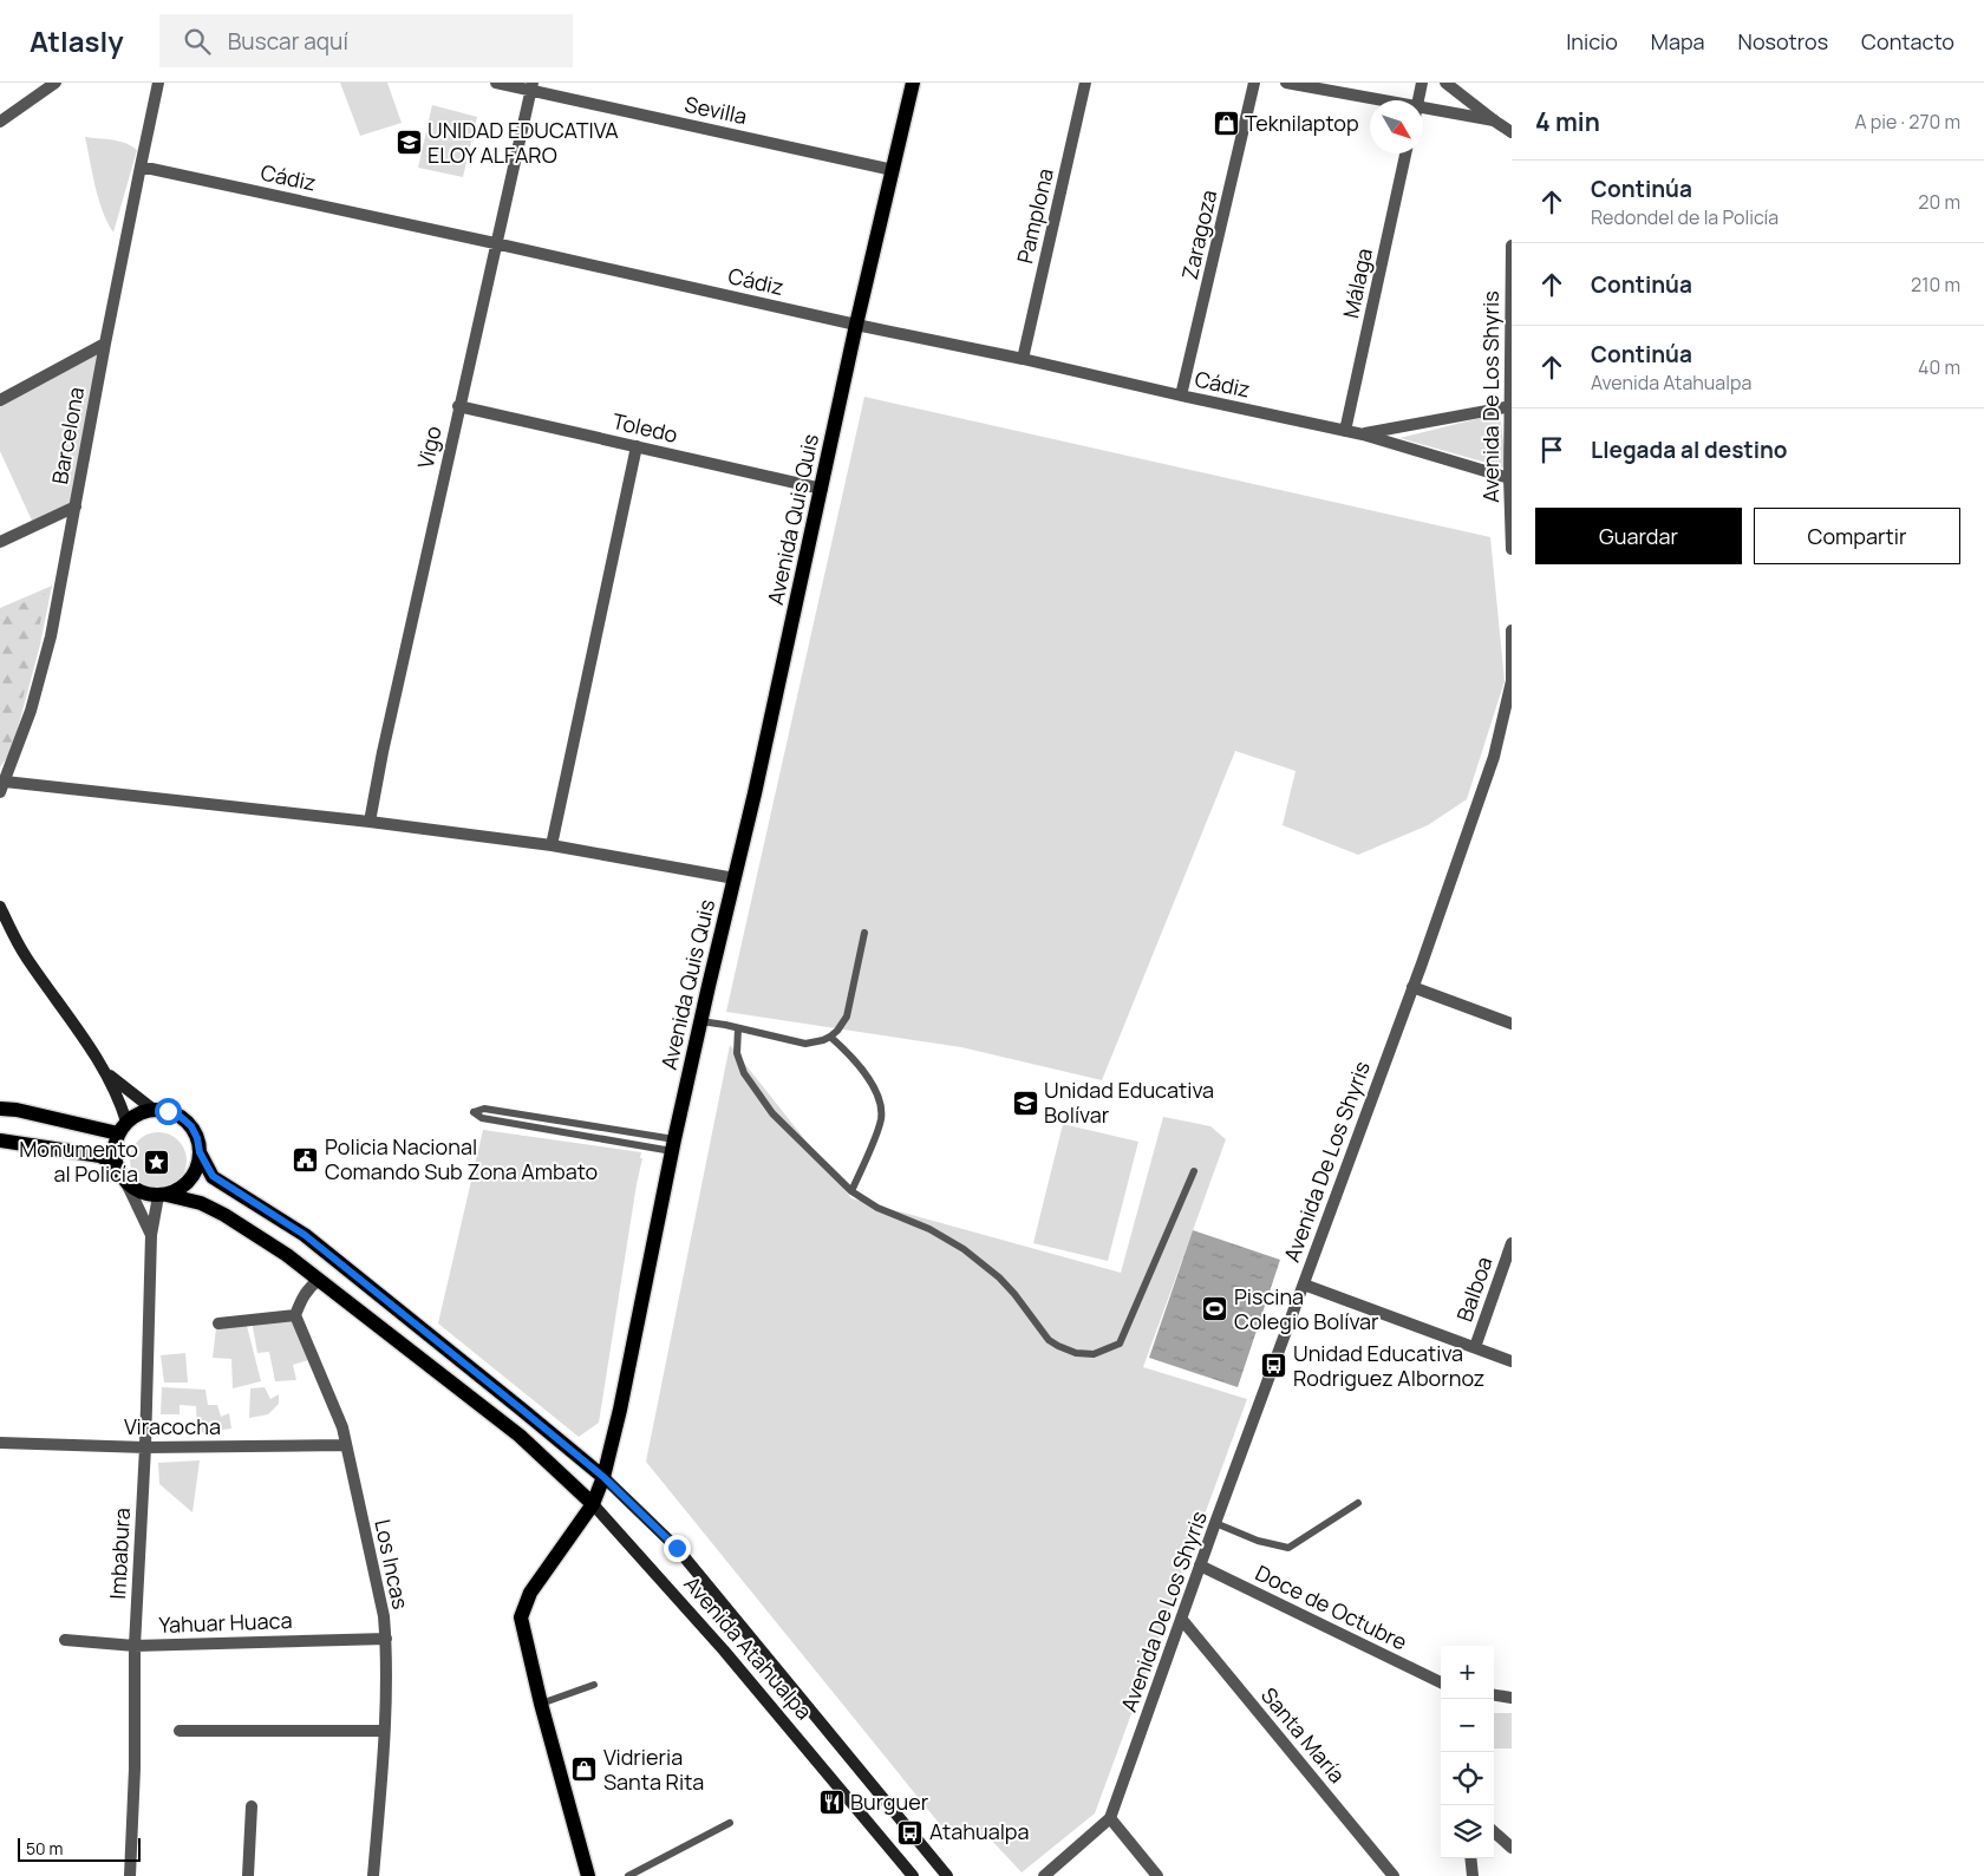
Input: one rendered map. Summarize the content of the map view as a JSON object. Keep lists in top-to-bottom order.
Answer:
{
  "streets": {
    "main road": ["Avenida Quis Quis", "Avenida Atahualpa"],
    "street": [
      "Sevilla",
      "Cádiz",
      "Pamplona",
      "Zaragoza",
      "Málaga",
      "Avenida De Los Shyris",
      "Toledo",
      "Barcelona",
      "Vigo",
      "Balboa",
      "Viracocha",
      "Imbabura",
      "Los Incas",
      "Doce de Octubre",
      "Yahuar Huaca",
      "Santa María"
    ]
  },
  "crossings": [
    ["Sevilla", "Vigo"],
    ["Sevilla", "Avenida Quis Quis"],
    ["Cádiz", "Pamplona"],
    ["Cádiz", "Zaragoza"],
    ["Cádiz", "Málaga"],
    ["Cádiz", "Avenida De Los Shyris"],
    ["Cádiz", "Barcelona"],
    ["Cádiz", "Vigo"],
    ["Cádiz", "Avenida Quis Quis"],
    ["Avenida De Los Shyris", "Doce de Octubre"],
    ["Avenida De Los Shyris", "Santa María"],
    ["Toledo", "Vigo"],
    ["Toledo", "Avenida Quis Quis"],
    ["Avenida Quis Quis", "Avenida Atahualpa"],
    ["Viracocha", "Imbabura"],
    ["Viracocha", "Los Incas"],
    ["Imbabura", "Yahuar Huaca"],
    ["Imbabura", "Avenida Atahualpa"],
    ["Los Incas", "Yahuar Huaca"]
  ],
  "places": {
    "shop": ["Teknilaptop", "Vidrieria Santa Rita"],
    "school or university": ["UNIDAD EDUCATIVA ELOY ALFARO", "Unidad Educativa Bolívar"],
    "public building": ["Policia Nacional Comando Sub Zona Ambato"],
    "place": ["Monumento al Policía"],
    "sports": ["Piscina Colegio Bolívar"],
    "bus stop": ["Unidad Educativa Rodriguez Albornoz", "Atahualpa"],
    "restaurant": ["Burguer"]
  },
  "scale_bar": "50 m",
  "north": "bottom right",
  "page": {
    "header": "Atlasly",
    "search": "Buscar aquí",
    "nav": [
      "Inicio",
      "Mapa",
      "Nosotros",
      "Contacto"
    ],
    "heading": ["4 min", "A pie · 270 m"],
    "list": [
      ["Continúa", "Redondel de la Policía", "20 m"],
      ["Continúa", "210 m"],
      ["Continúa", "Avenida Atahualpa", "40 m"],
      "Llegada al destino"
    ],
    "buttons": ["Guardar", "Compartir"],
    "map_buttons": ["+", "−"],
    "scale": "50 m"
  }
}
